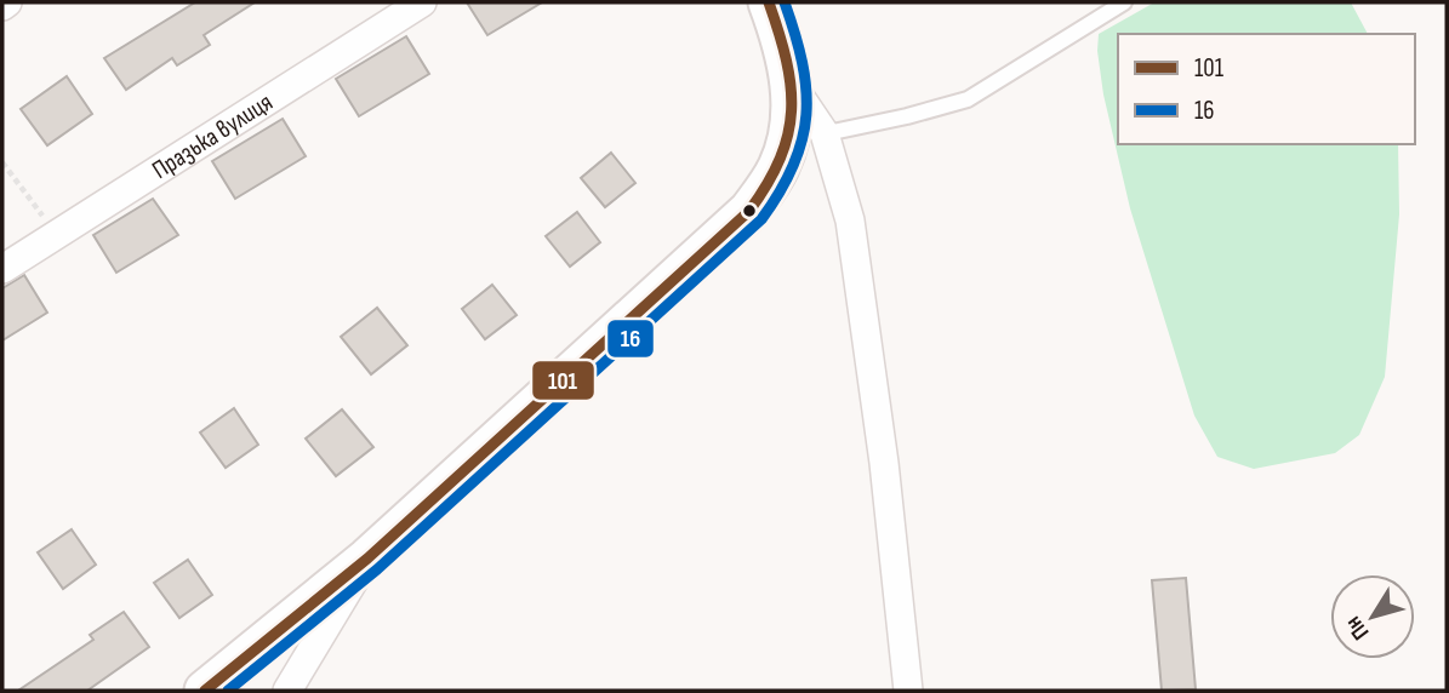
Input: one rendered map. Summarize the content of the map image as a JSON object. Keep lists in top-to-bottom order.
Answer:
{
  "streets": {
    "street": ["Празька вулиця"]
  },
  "lines": ["transit line 101", "transit line 16"],
  "legend": ["101", "16"],
  "north": "bottom left"
}
